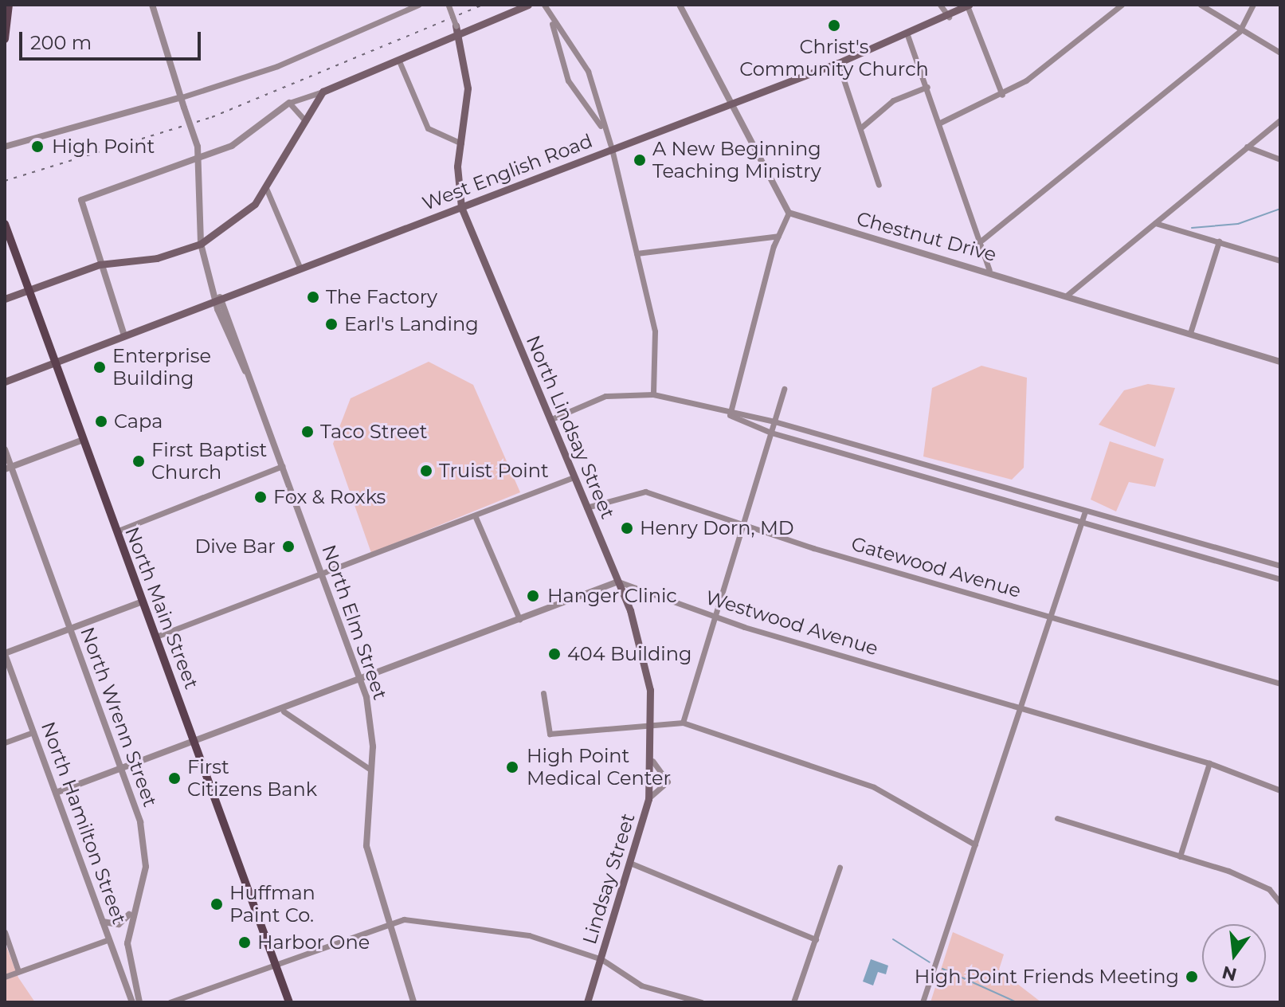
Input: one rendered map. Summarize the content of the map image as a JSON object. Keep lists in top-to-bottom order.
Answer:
{
  "streets": {
    "main road": [
      "West English Road",
      "North Lindsay Street",
      "North Main Street",
      "Lindsay Street"
    ],
    "street": [
      "Chestnut Drive",
      "Gatewood Avenue",
      "North Elm Street",
      "Westwood Avenue",
      "North Wrenn Street",
      "North Hamilton Street"
    ]
  },
  "crossings": [
    ["West English Road", "North Lindsay Street"],
    ["West English Road", "North Main Street"],
    ["West English Road", "North Elm Street"],
    ["North Lindsay Street", "Gatewood Avenue"],
    ["North Lindsay Street", "Westwood Avenue"],
    ["North Lindsay Street", "Lindsay Street"]
  ],
  "places": [
    "Christ's Community Church",
    "High Point",
    "A New Beginning Teaching Ministry",
    "The Factory",
    "Earl's Landing",
    "Enterprise Building",
    "Capa",
    "Taco Street",
    "First Baptist Church",
    "Truist Point",
    "Fox & Roxks",
    "Henry Dorn, MD",
    "Dive Bar",
    "Hanger Clinic",
    "404 Building",
    "High Point Medical Center",
    "First Citizens Bank",
    "Huffman Paint Co.",
    "Harbor One",
    "High Point Friends Meeting"
  ],
  "scale_bar": "200 m",
  "north": "bottom"
}
